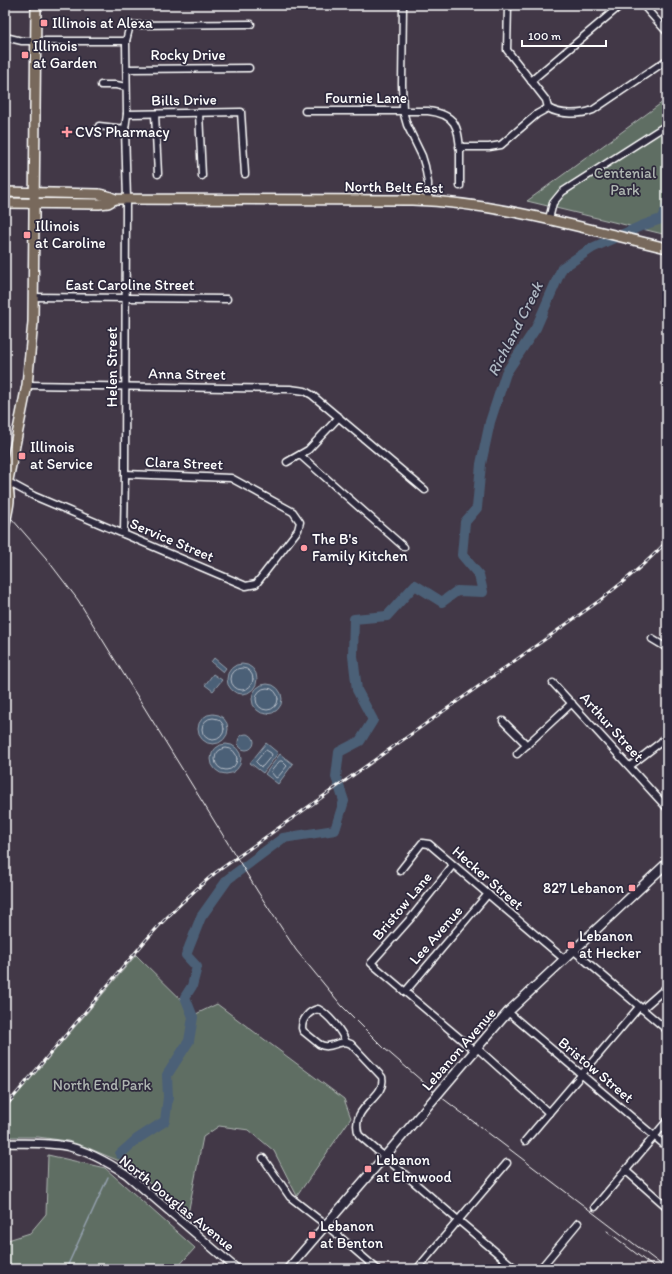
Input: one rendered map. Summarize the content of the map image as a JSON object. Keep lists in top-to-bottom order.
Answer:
{
  "streets": {
    "main road": ["North Belt East", "Lebanon Avenue"],
    "street": [
      "Rocky Drive",
      "Fournie Lane",
      "Bills Drive",
      "East Caroline Street",
      "Helen Street",
      "Anna Street",
      "Clara Street",
      "Service Street",
      "Arthur Street",
      "Hecker Street",
      "Bristow Lane",
      "Lee Avenue",
      "Bristow Street",
      "North Douglas Avenue"
    ]
  },
  "crossings": [
    ["Rocky Drive", "Helen Street"],
    ["Bills Drive", "Helen Street"],
    ["North Belt East", "Helen Street"],
    ["East Caroline Street", "Helen Street"],
    ["Helen Street", "Anna Street"],
    ["Helen Street", "Clara Street"],
    ["Helen Street", "Service Street"],
    ["Clara Street", "Service Street"],
    ["Hecker Street", "Bristow Lane"],
    ["Hecker Street", "Lee Avenue"],
    ["Hecker Street", "Lebanon Avenue"],
    ["Bristow Lane", "Lee Avenue"],
    ["Lebanon Avenue", "Bristow Street"]
  ],
  "water": ["Richland Creek"],
  "parks": ["Centenial Park", "North End Park"],
  "places": {
    "transit": [
      "Illinois at Alexa",
      "Illinois at Garden",
      "Illinois at Caroline",
      "Illinois at Service",
      "827 Lebanon",
      "Lebanon at Hecker",
      "Lebanon at Elmwood",
      "Lebanon at Benton"
    ],
    "health": ["CVS Pharmacy"],
    "other": ["The B's Family Kitchen"]
  },
  "scale_bar": "100 m"
}
